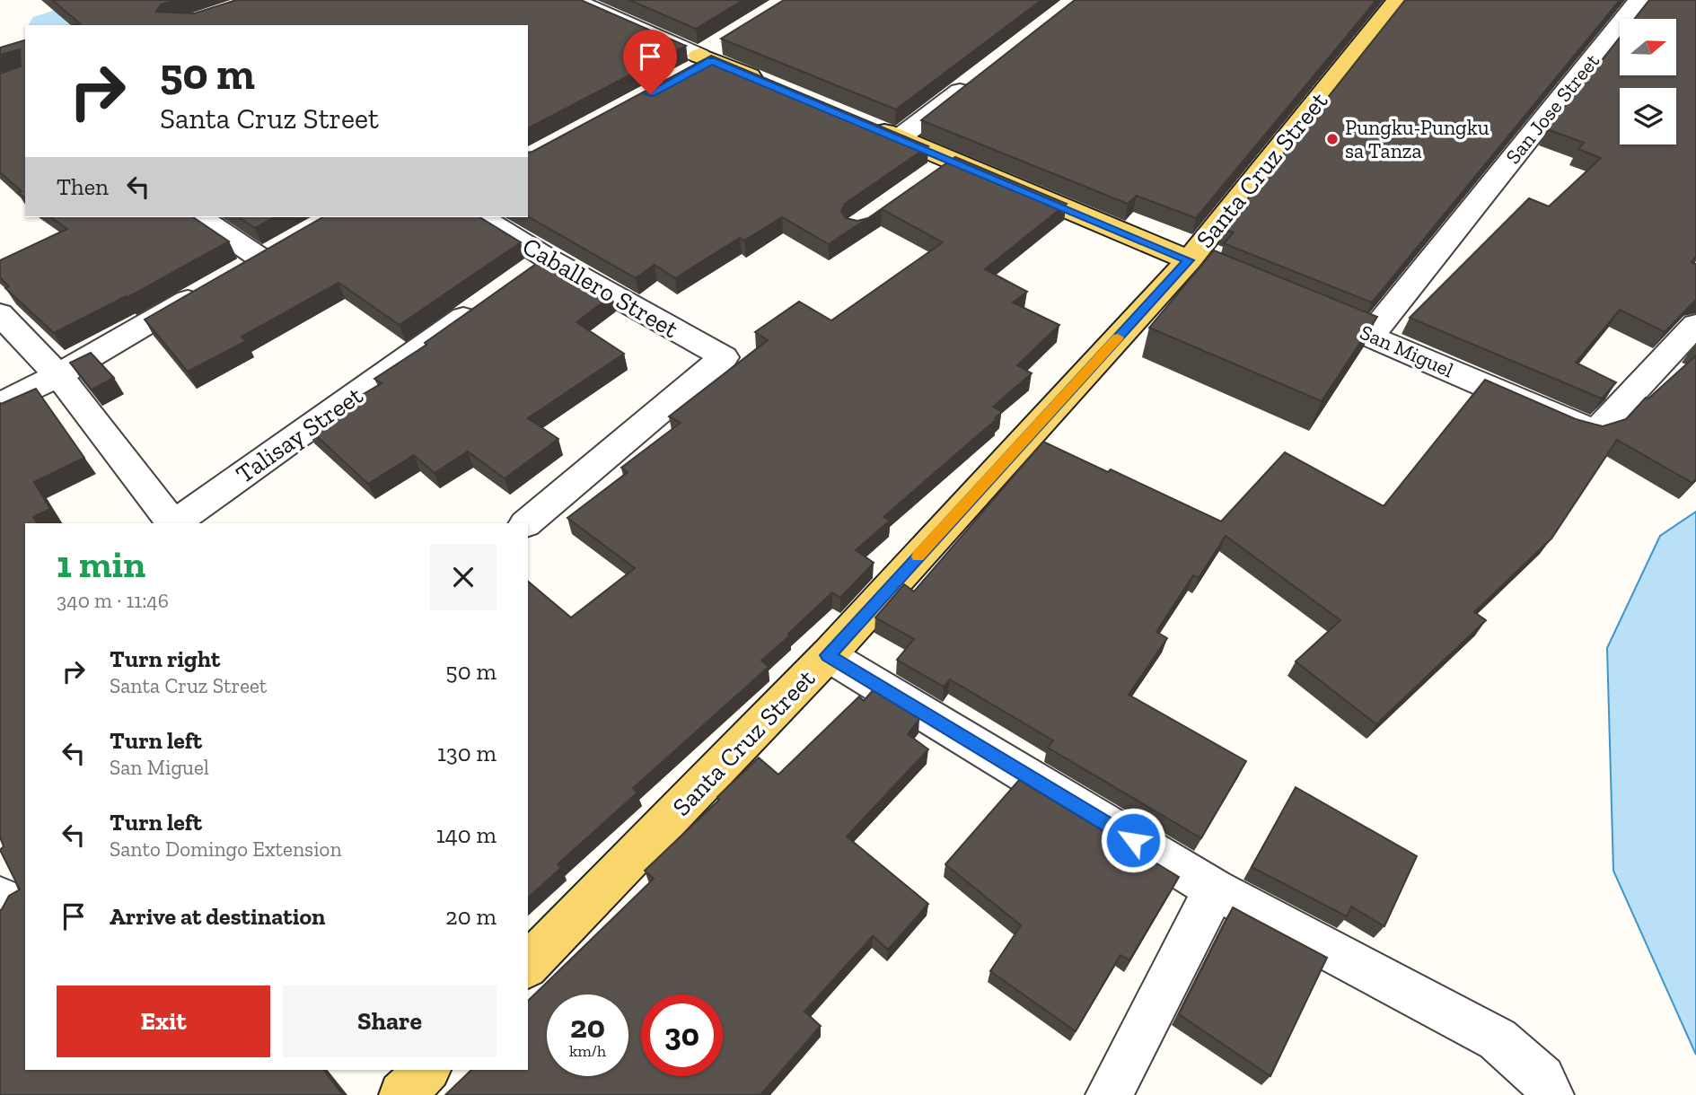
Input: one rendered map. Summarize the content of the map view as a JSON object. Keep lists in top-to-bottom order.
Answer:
{
  "streets": {
    "main road": ["Santa Cruz Street"],
    "street": [
      "San Jose Street",
      "Caballero Street",
      "San Miguel",
      "Talisay Street"
    ]
  },
  "crossings": [
    ["San Jose Street", "San Miguel"]
  ],
  "places": ["Pungku-Pungku sa Tanza"],
  "north": "right",
  "page": {
    "turn": ["50 m", "Santa Cruz Street"],
    "then": "Then",
    "heading": ["1 min", "340 m · 11:46"],
    "list": [
      {
        "name": "Turn right",
        "note": "Santa Cruz Street",
        "value": "50 m"
      },
      {
        "name": "Turn left",
        "note": "San Miguel",
        "value": "130 m"
      },
      {
        "name": "Turn left",
        "note": "Santo Domingo Extension",
        "value": "140 m"
      },
      {
        "name": "Arrive at destination",
        "value": "20 m"
      }
    ],
    "buttons": ["Exit", "Share"],
    "speed": "20 km/h",
    "limit": "30"
  }
}
